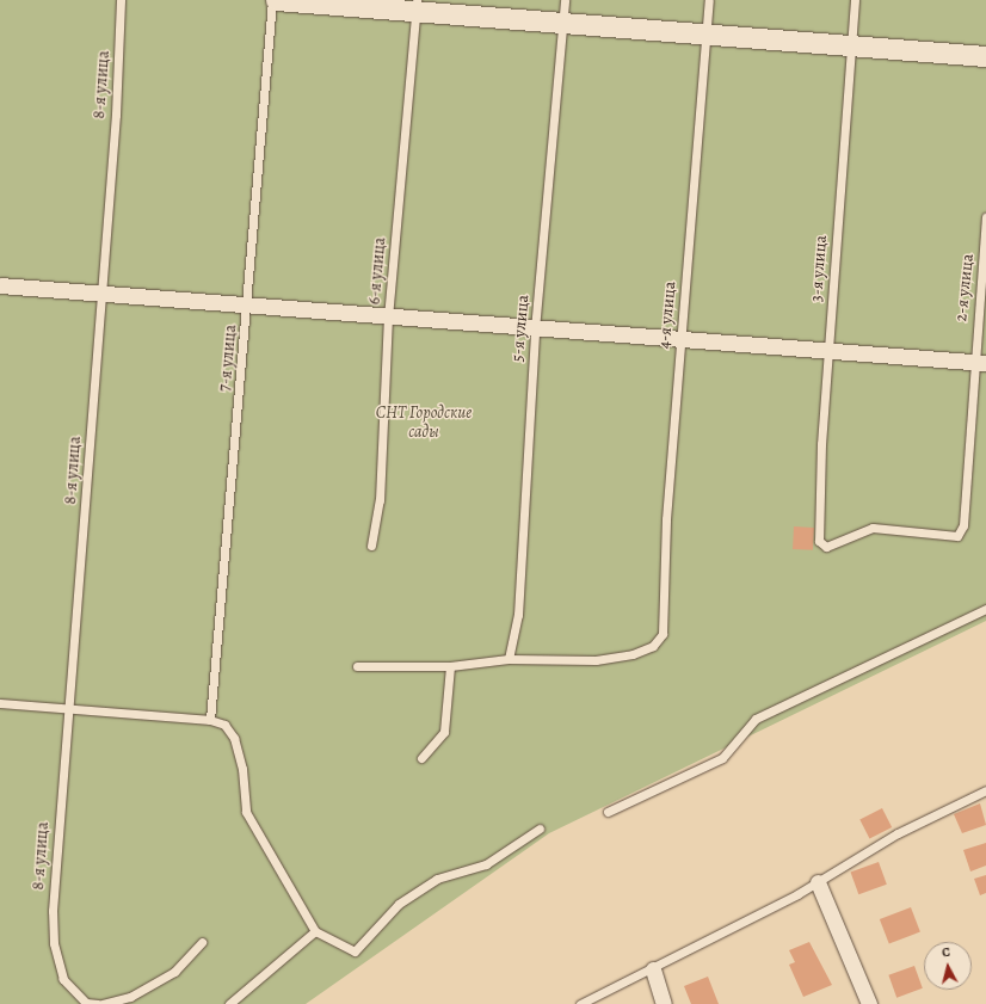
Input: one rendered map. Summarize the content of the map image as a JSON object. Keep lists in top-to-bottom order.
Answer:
{
  "streets": {
    "lane": [
      "8-я улица",
      "3-я улица",
      "6-я улица",
      "2-я улица",
      "4-я улица",
      "5-я улица",
      "7-я улица"
    ]
  },
  "crossings": [
    ["3-я улица", "2-я улица"],
    ["4-я улица", "5-я улица"]
  ],
  "parks": ["СНТ Городские сады"],
  "north": "top"
}
